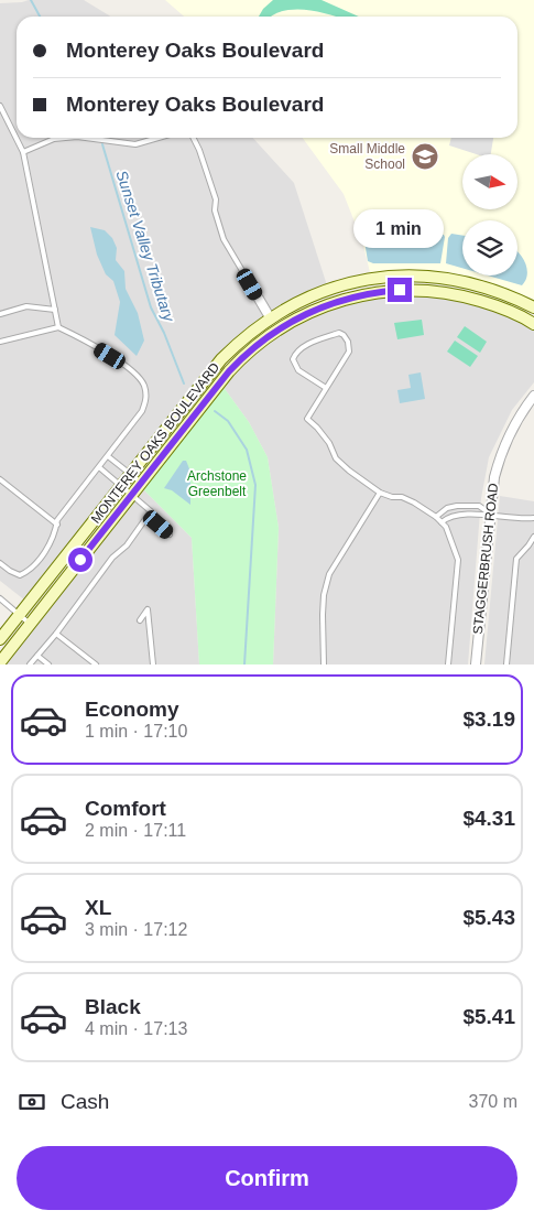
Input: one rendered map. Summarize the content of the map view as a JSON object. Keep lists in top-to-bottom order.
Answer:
{
  "streets": {
    "street": ["MONTEREY OAKS BOULEVARD", "STAGGERBRUSH ROAD"]
  },
  "water": ["Sunset Valley Tributary"],
  "parks": ["Archstone Greenbelt"],
  "places": {
    "school or university": ["Small Middle School"]
  },
  "north": "right",
  "page": {
    "banner": ["Monterey Oaks Boulevard", "Monterey Oaks Boulevard"],
    "bubble": "1 min",
    "list": [
      {
        "name": "Economy",
        "note": "1 min · 17:10",
        "value": "$3.19"
      },
      {
        "name": "Comfort",
        "note": "2 min · 17:11",
        "value": "$4.31"
      },
      {
        "name": "XL",
        "note": "3 min · 17:12",
        "value": "$5.43"
      },
      {
        "name": "Black",
        "note": "4 min · 17:13",
        "value": "$5.41"
      }
    ],
    "pay": ["Cash", "370 m"],
    "buttons": "Confirm"
  }
}
